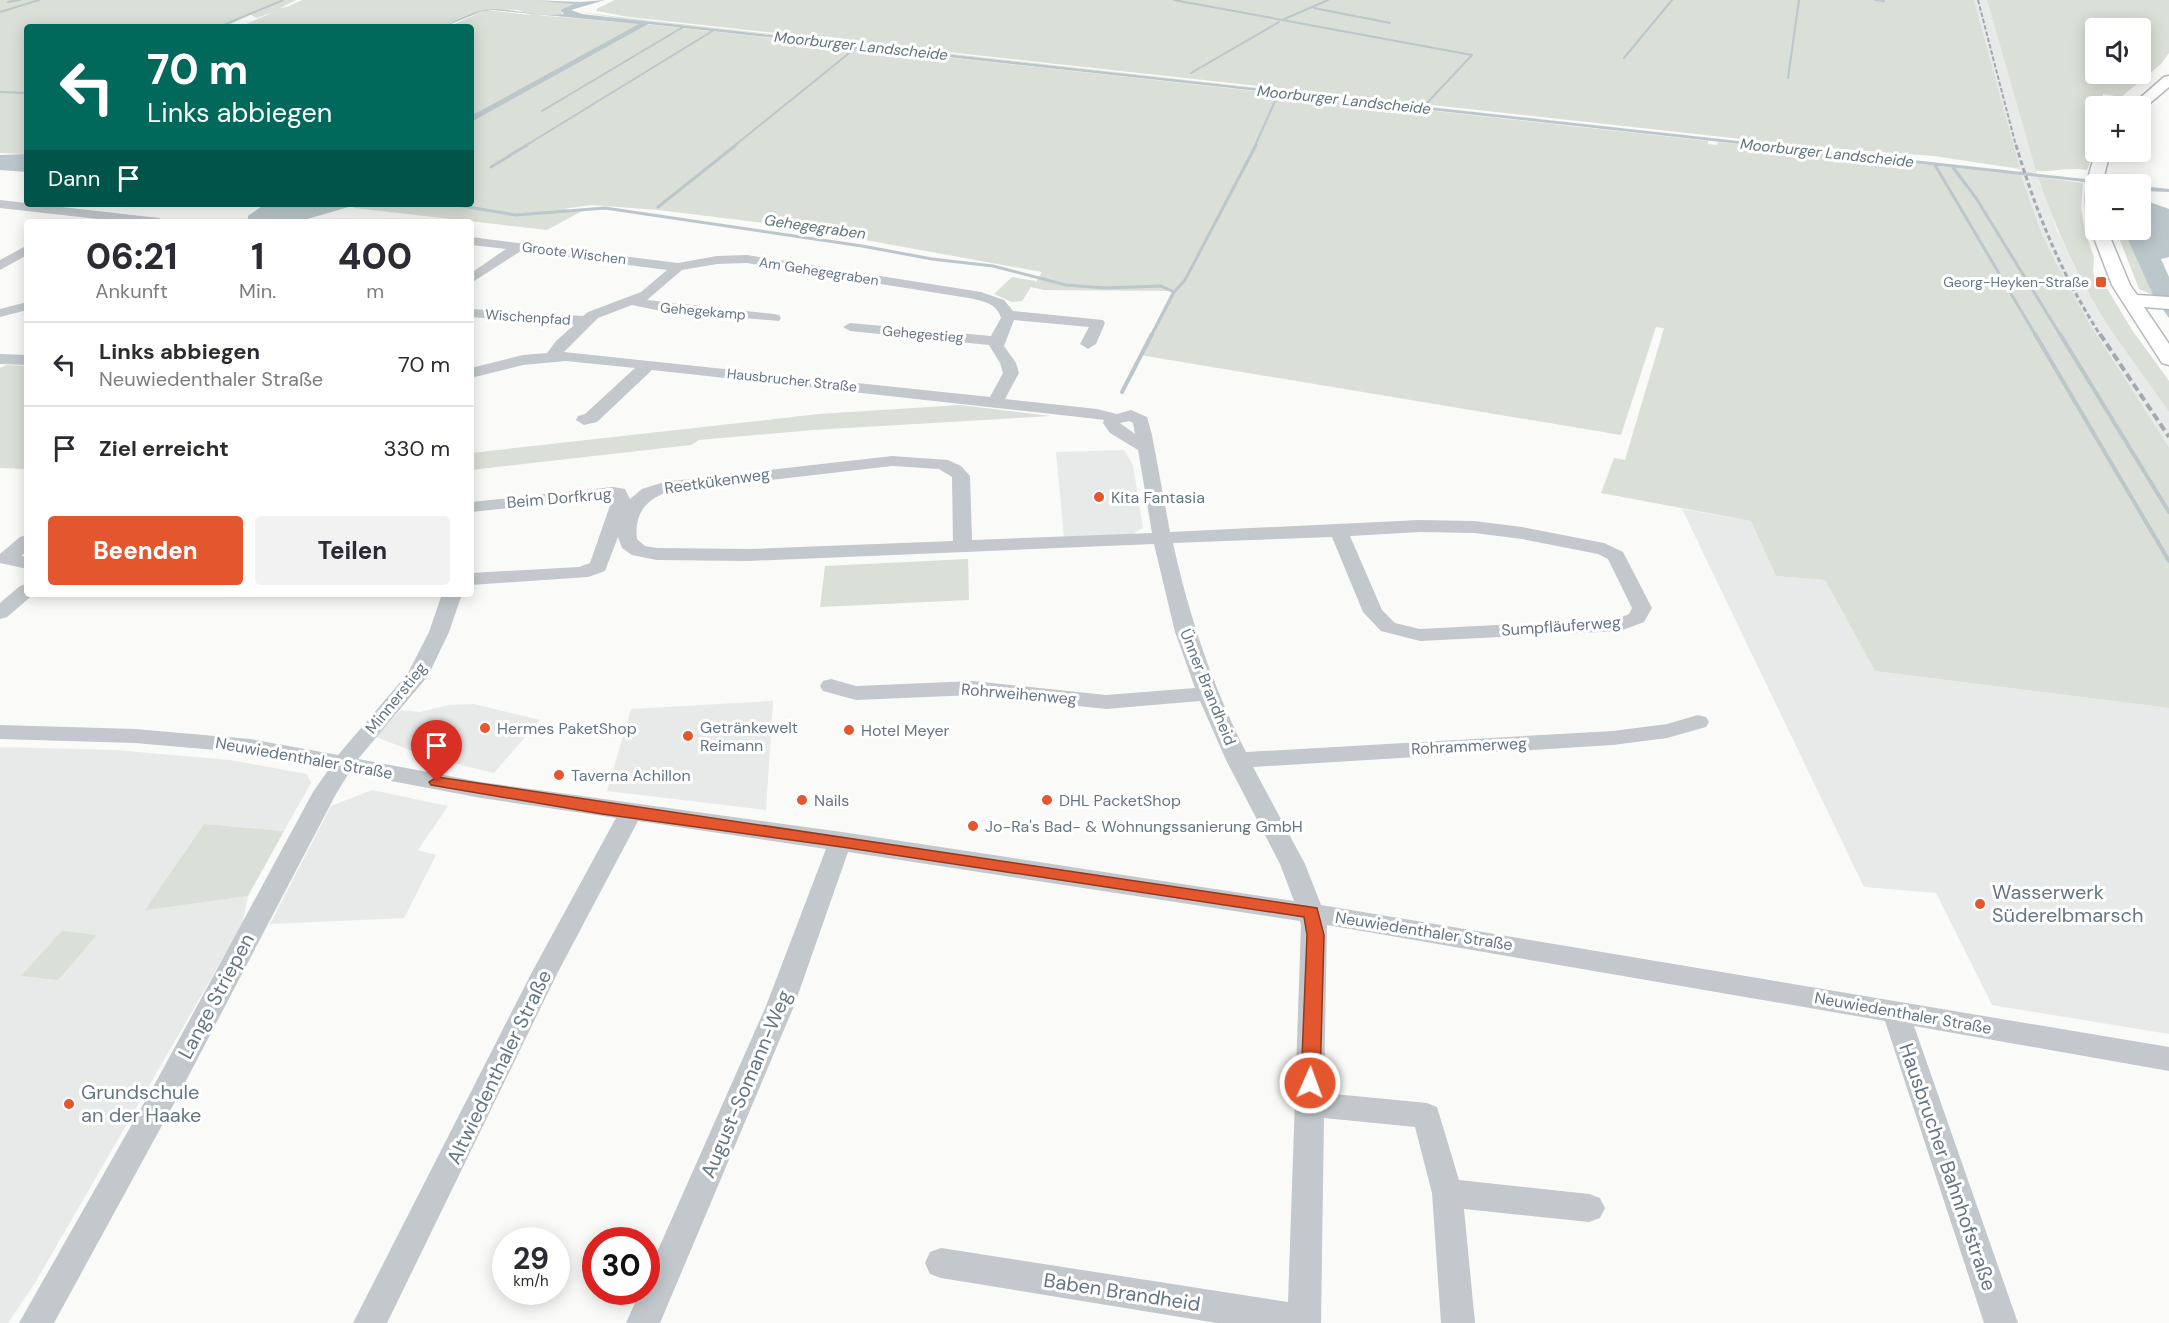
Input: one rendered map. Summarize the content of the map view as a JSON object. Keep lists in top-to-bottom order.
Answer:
{
  "streets": {
    "street": [
      "Groote Wischen",
      "Am Gehegegraben",
      "Gehegekamp",
      "Wischenpfad",
      "Gehegestieg",
      "Hausbrucher Straße",
      "Reetkükenweg",
      "Beim Dorfkrug",
      "Sumpfläuferweg",
      "Ünner Brandheid",
      "Rohrweihenweg",
      "Minnerstieg",
      "Rohrammerweg",
      "Neuwiedenthaler Straße",
      "Lange Striepen",
      "Altwiedenthaler Straße",
      "August-Somann-Weg",
      "Hausbrucher Bahnhofstraße",
      "Baben Brandheid"
    ]
  },
  "crossings": [
    ["Groote Wischen", "Am Gehegegraben"],
    ["Hausbrucher Straße", "Ünner Brandheid"],
    ["Reetkükenweg", "Sumpfläuferweg"],
    ["Reetkükenweg", "Ünner Brandheid"],
    ["Sumpfläuferweg", "Ünner Brandheid"],
    ["Ünner Brandheid", "Rohrweihenweg"],
    ["Ünner Brandheid", "Rohrammerweg"],
    ["Ünner Brandheid", "Neuwiedenthaler Straße"],
    ["Ünner Brandheid", "Baben Brandheid"],
    ["Minnerstieg", "Neuwiedenthaler Straße"],
    ["Minnerstieg", "Lange Striepen"],
    ["Neuwiedenthaler Straße", "Lange Striepen"],
    ["Neuwiedenthaler Straße", "Altwiedenthaler Straße"],
    ["Neuwiedenthaler Straße", "August-Somann-Weg"],
    ["Neuwiedenthaler Straße", "Hausbrucher Bahnhofstraße"],
    ["Neuwiedenthaler Straße", "Baben Brandheid"]
  ],
  "water": ["Moorburger Landscheide", "Gehegegraben"],
  "places": {
    "transit": ["Georg-Heyken-Straße"],
    "other": [
      "Kita Fantasia",
      "Hermes PaketShop",
      "Hotel Meyer",
      "Getränkewelt Reimann",
      "Taverna Achillon",
      "Nails",
      "DHL PacketShop",
      "Jo-Ra's Bad- & Wohnungssanierung GmbH",
      "Wasserwerk Süderelbmarsch",
      "Grundschule an der Haake"
    ]
  },
  "page": {
    "map_buttons": ["+", "−"],
    "turn": ["70 m", "Links abbiegen"],
    "then": "Dann",
    "eta": [
      "06:21",
      "Ankunft",
      "1",
      "Min.",
      "400",
      "m"
    ],
    "list": [
      {
        "name": "Links abbiegen",
        "note": "Neuwiedenthaler Straße",
        "value": "70 m"
      },
      {
        "name": "Ziel erreicht",
        "value": "330 m"
      }
    ],
    "buttons": ["Beenden", "Teilen"],
    "speed": "29 km/h",
    "limit": "30"
  }
}
